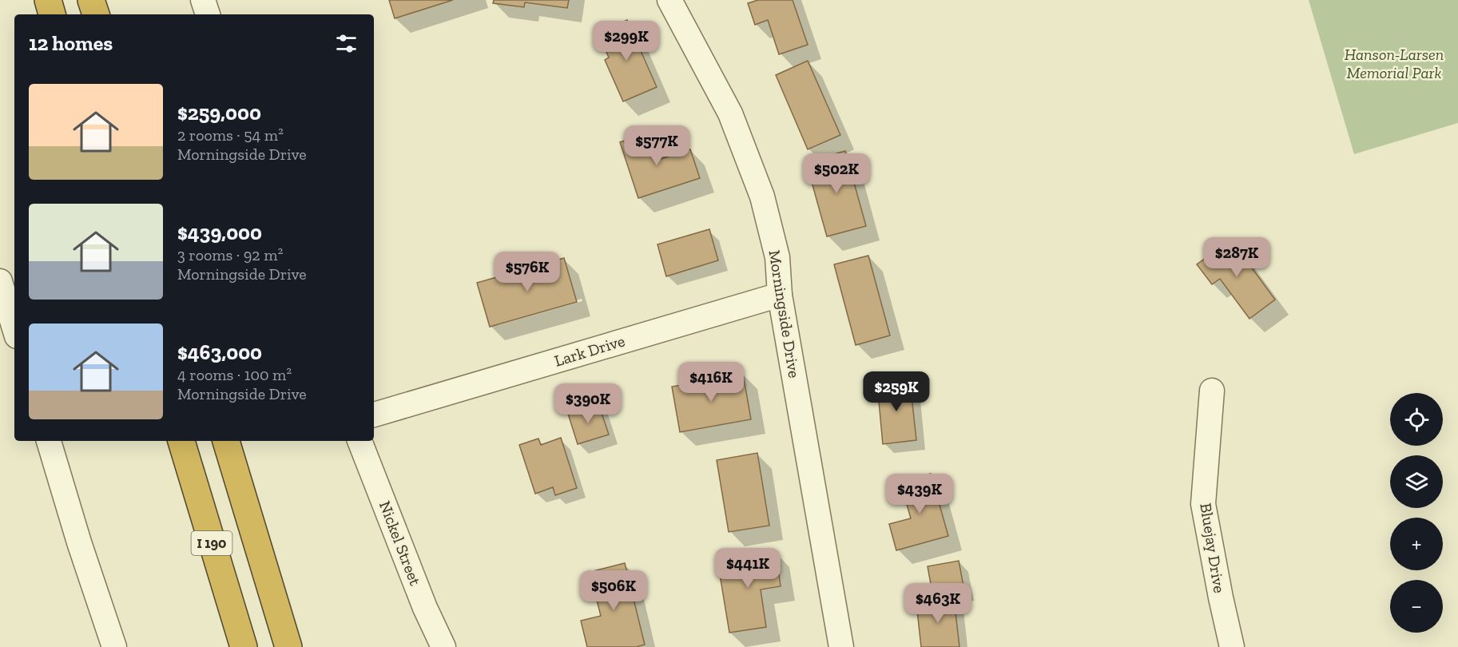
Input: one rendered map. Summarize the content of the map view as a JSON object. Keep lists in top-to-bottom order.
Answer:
{
  "streets": {
    "highway": ["I 190"],
    "street": [
      "Morningside Drive",
      "Lark Drive",
      "Nickel Street",
      "Bluejay Drive"
    ]
  },
  "crossings": [
    ["Morningside Drive", "Lark Drive"]
  ],
  "parks": ["Hanson-Larsen Memorial Park"],
  "page": {
    "heading": "12 homes",
    "price": [
      "$299K",
      "$577K",
      "$502K",
      "$287K",
      "$576K",
      "$416K",
      "$259K",
      "$390K",
      "$439K",
      "$441K",
      "$506K",
      "$463K"
    ],
    "list": [
      {
        "name": "$259,000",
        "note": "2 rooms · 54 m² · Morningside Drive"
      },
      {
        "name": "$439,000",
        "note": "3 rooms · 92 m² · Morningside Drive"
      },
      {
        "name": "$463,000",
        "note": "4 rooms · 100 m² · Morningside Drive"
      }
    ],
    "map_buttons": ["+", "−"]
  }
}
